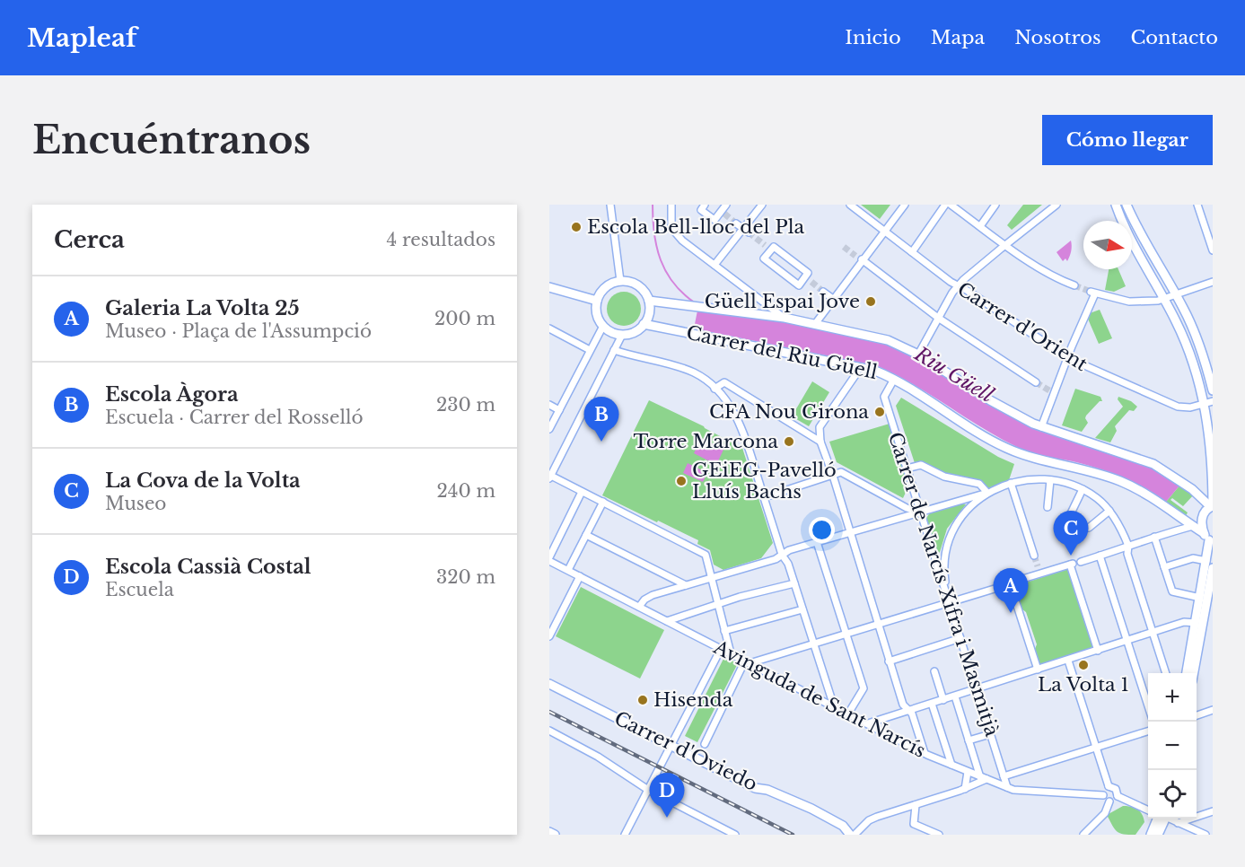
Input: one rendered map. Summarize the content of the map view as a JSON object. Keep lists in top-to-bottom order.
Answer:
{
  "streets": {
    "street": [
      "Carrer d'Orient",
      "Carrer del Riu Güell",
      "Carrer de Narcís Xifra i Masmitjà",
      "Avinguda de Sant Narcís",
      "Carrer d'Oviedo"
    ]
  },
  "crossings": [
    ["Carrer de Narcís Xifra i Masmitjà", "Avinguda de Sant Narcís"]
  ],
  "water": ["Riu Güell"],
  "places": [
    "Escola Bell-lloc del Pla",
    "Güell Espai Jove",
    "CFA Nou Girona",
    "Torre Marcona",
    "GEiEG-Pavelló Lluís Bachs",
    "La Volta 1",
    "Hisenda"
  ],
  "north": "right",
  "page": {
    "header": "Mapleaf",
    "nav": [
      "Inicio",
      "Mapa",
      "Nosotros",
      "Contacto"
    ],
    "buttons": "Cómo llegar",
    "title": "Encuéntranos",
    "heading": ["Cerca", "4 resultados"],
    "list": [
      {
        "mark": "A",
        "name": "Galeria La Volta 25",
        "note": "Museo · Plaça de l'Assumpció",
        "value": "200 m"
      },
      {
        "mark": "B",
        "name": "Escola Àgora",
        "note": "Escuela · Carrer del Rosselló",
        "value": "230 m"
      },
      {
        "mark": "C",
        "name": "La Cova de la Volta",
        "note": "Museo",
        "value": "240 m"
      },
      {
        "mark": "D",
        "name": "Escola Cassià Costal",
        "note": "Escuela",
        "value": "320 m"
      }
    ],
    "pins": [
      "B",
      "C",
      "A",
      "D"
    ],
    "map_buttons": ["+", "−"]
  }
}
